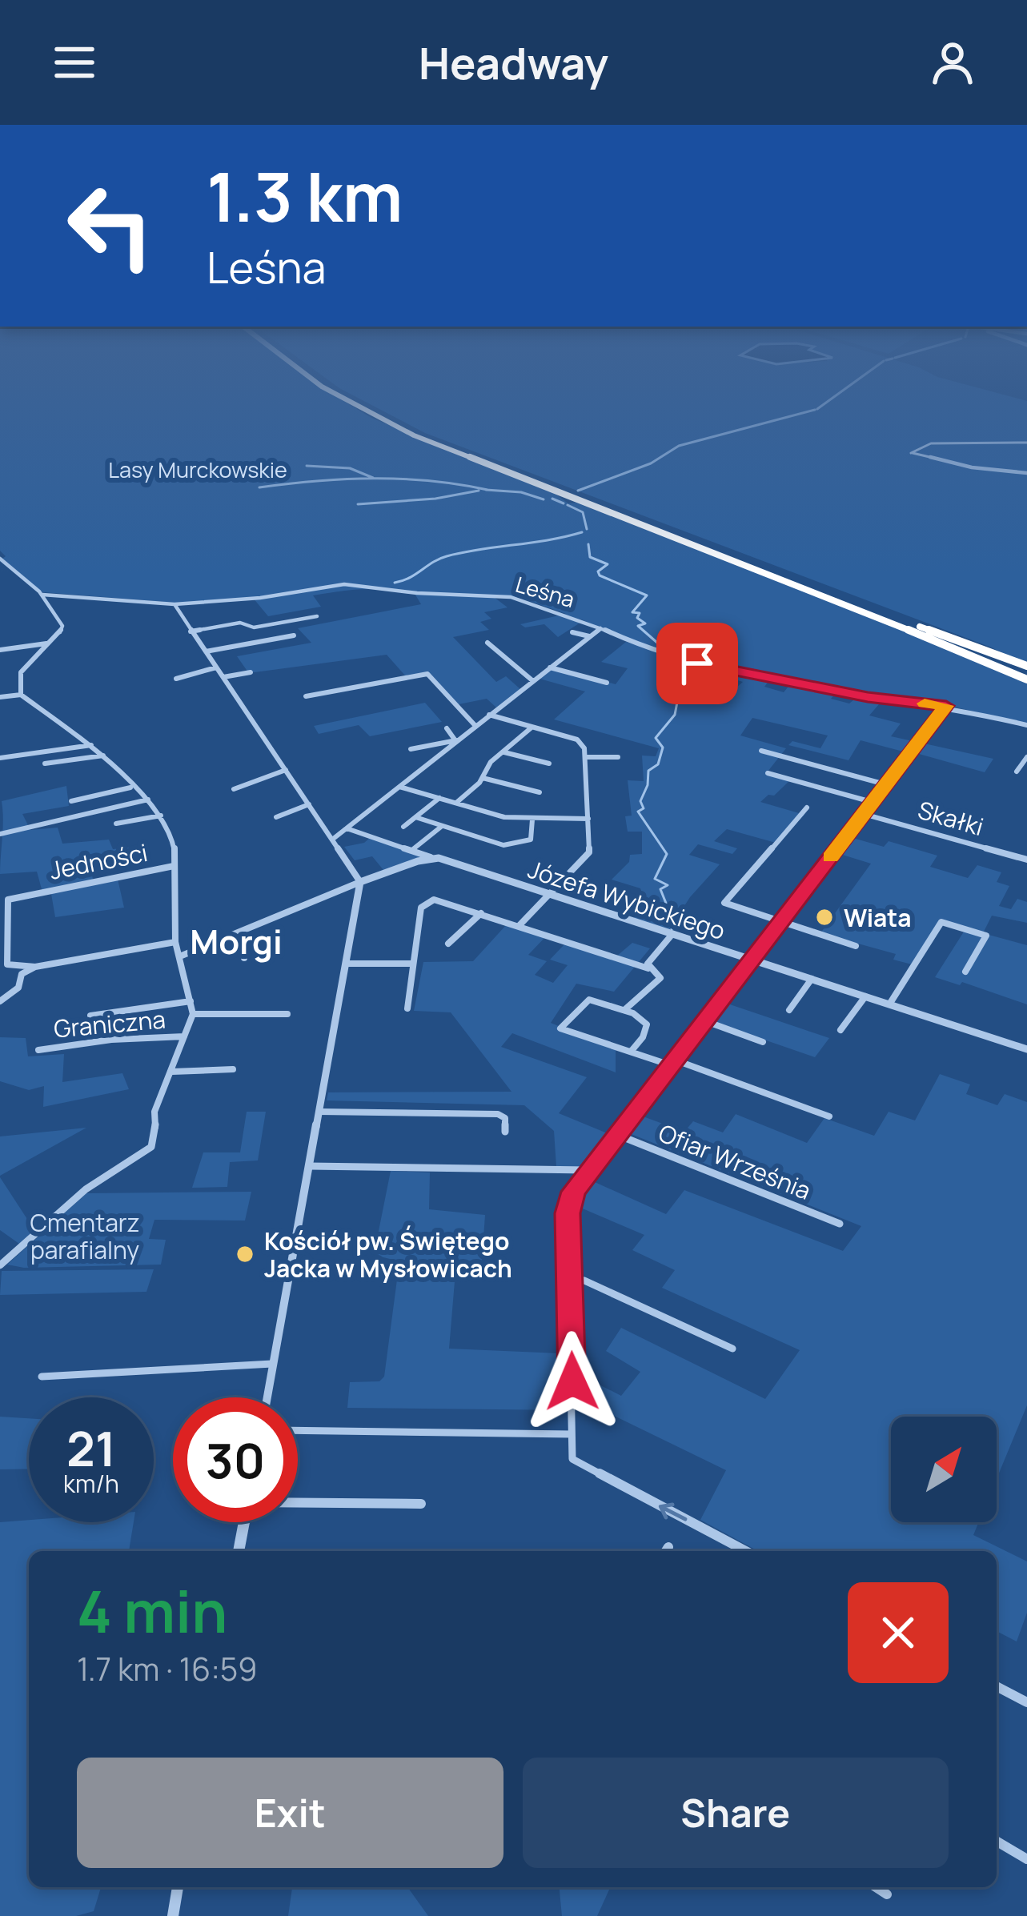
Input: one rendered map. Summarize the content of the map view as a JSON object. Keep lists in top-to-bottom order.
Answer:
{
  "streets": {
    "street": [
      "Leśna",
      "Skałki",
      "Jedności",
      "Józefa Wybickiego",
      "Graniczna",
      "Ofiar Września"
    ]
  },
  "crossings": [
    ["Leśna", "Ofiar Września"],
    ["Skałki", "Ofiar Września"],
    ["Jedności", "Graniczna"],
    ["Józefa Wybickiego", "Ofiar Września"]
  ],
  "districts": ["Morgi"],
  "parks": ["Lasy Murckowskie", "Cmentarz parafialny"],
  "places": ["Wiata", "Kościół pw. Świętego Jacka w Mysłowicach"],
  "north": "top right",
  "page": {
    "header": "Headway",
    "turn": ["1.3 km", "Leśna"],
    "speed": "21 km/h",
    "limit": "30",
    "heading": ["4 min", "1.7 km · 16:59"],
    "buttons": ["Exit", "Share"]
  }
}
